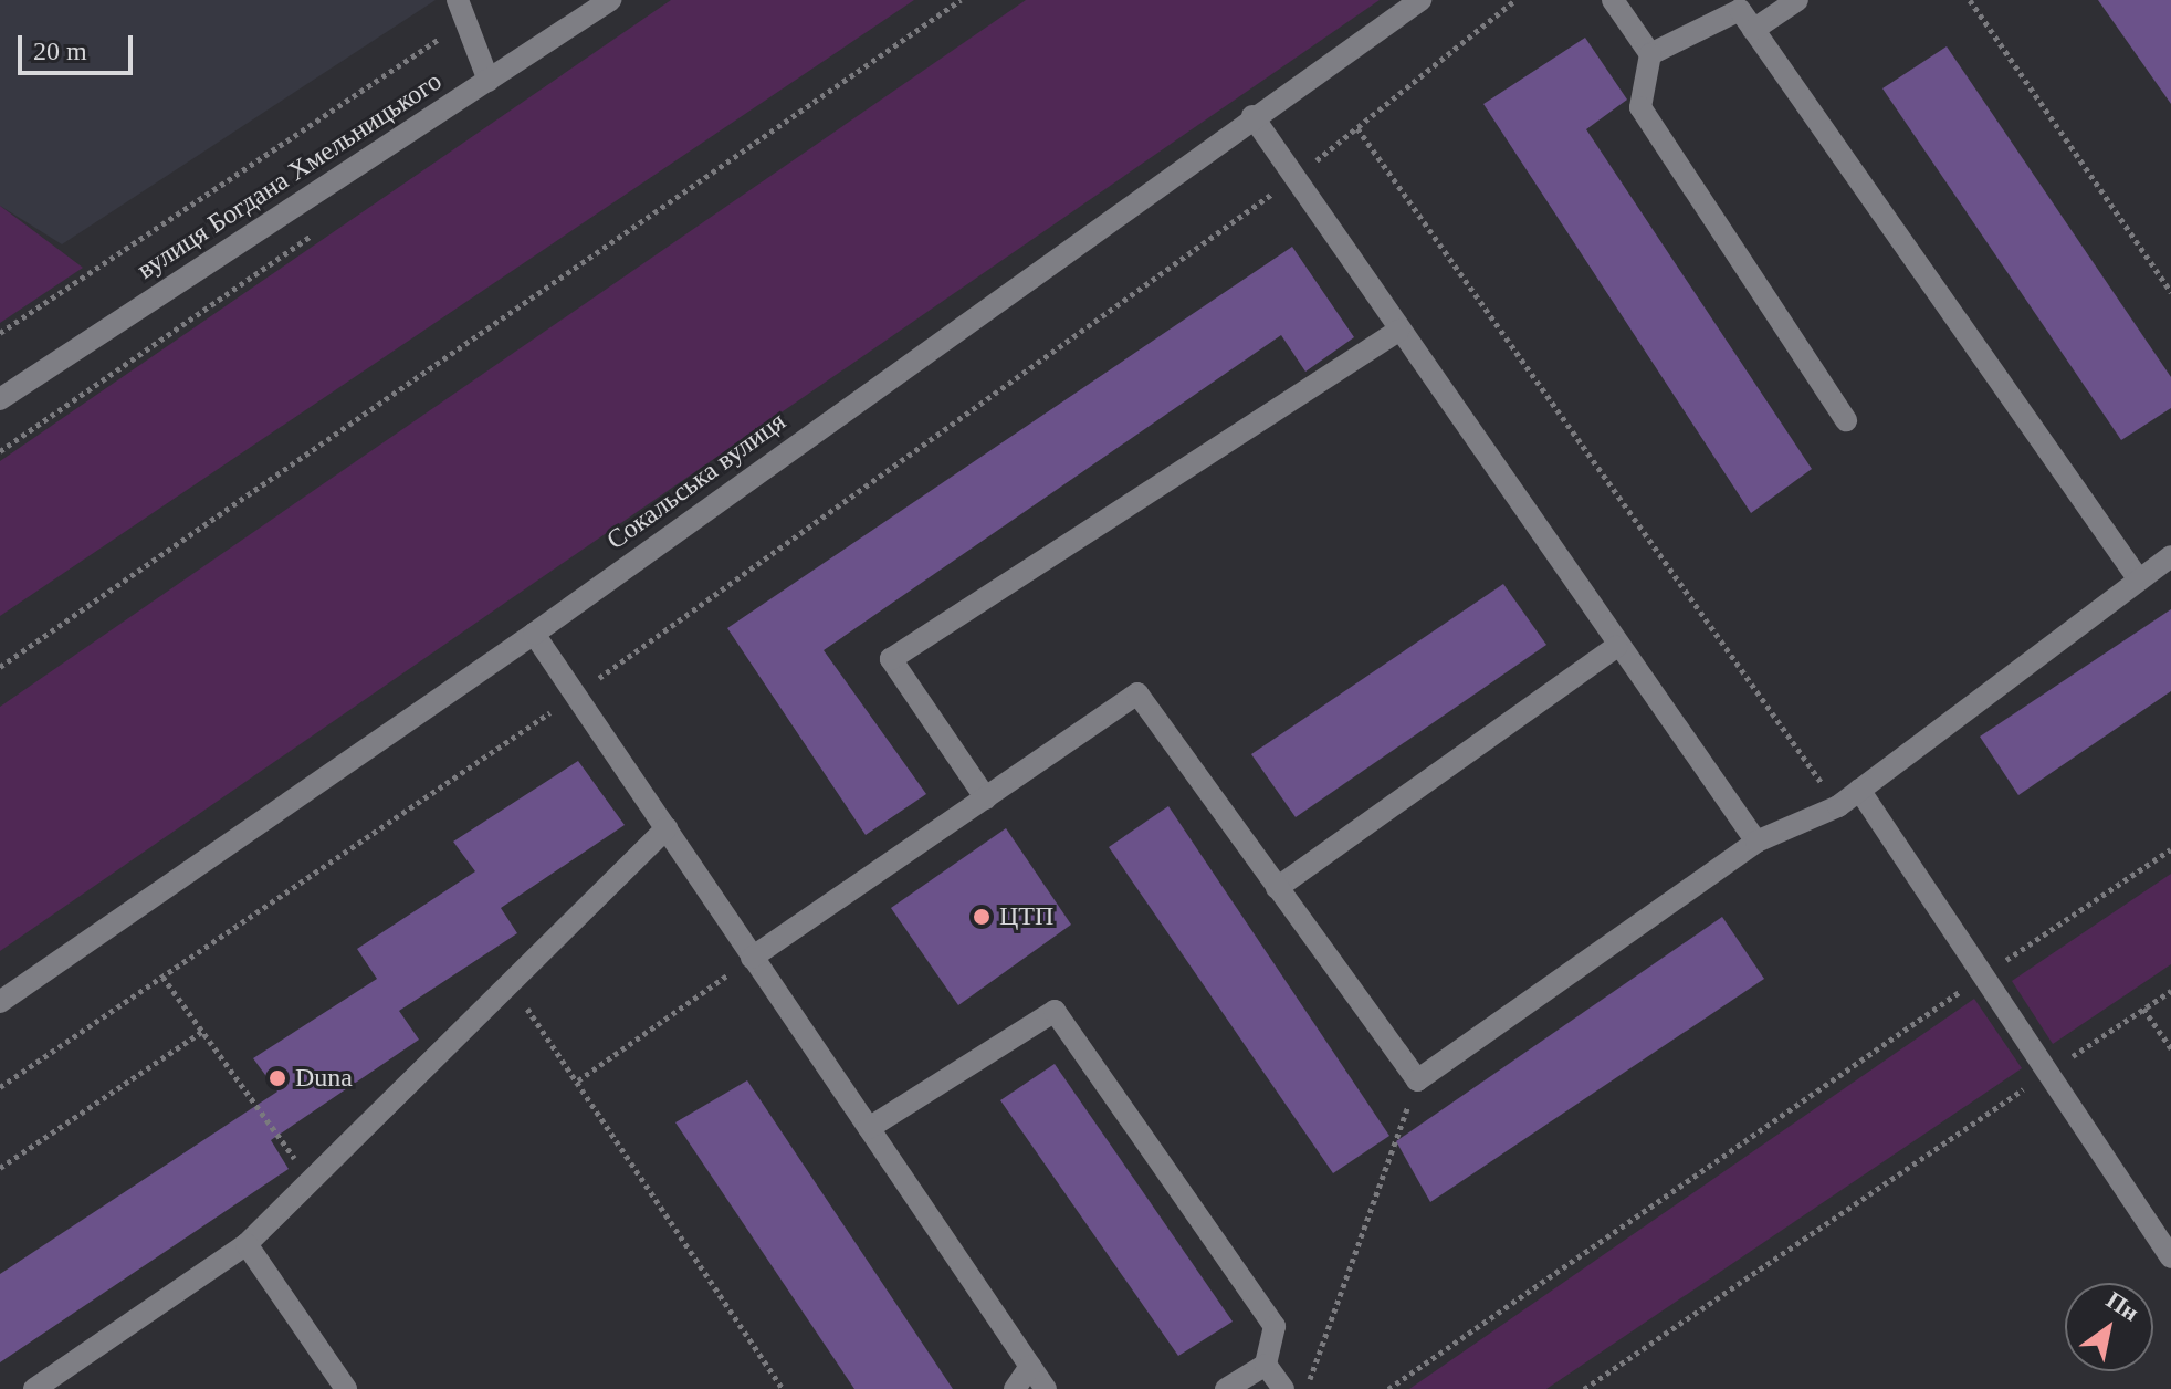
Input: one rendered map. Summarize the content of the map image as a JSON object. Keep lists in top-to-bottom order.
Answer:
{
  "streets": {
    "street": ["вулиця Богдана Хмельницького", "Сокальська вулиця"]
  },
  "places": ["ЦТП", "Duna"],
  "scale_bar": "20 m",
  "north": "top right"
}
